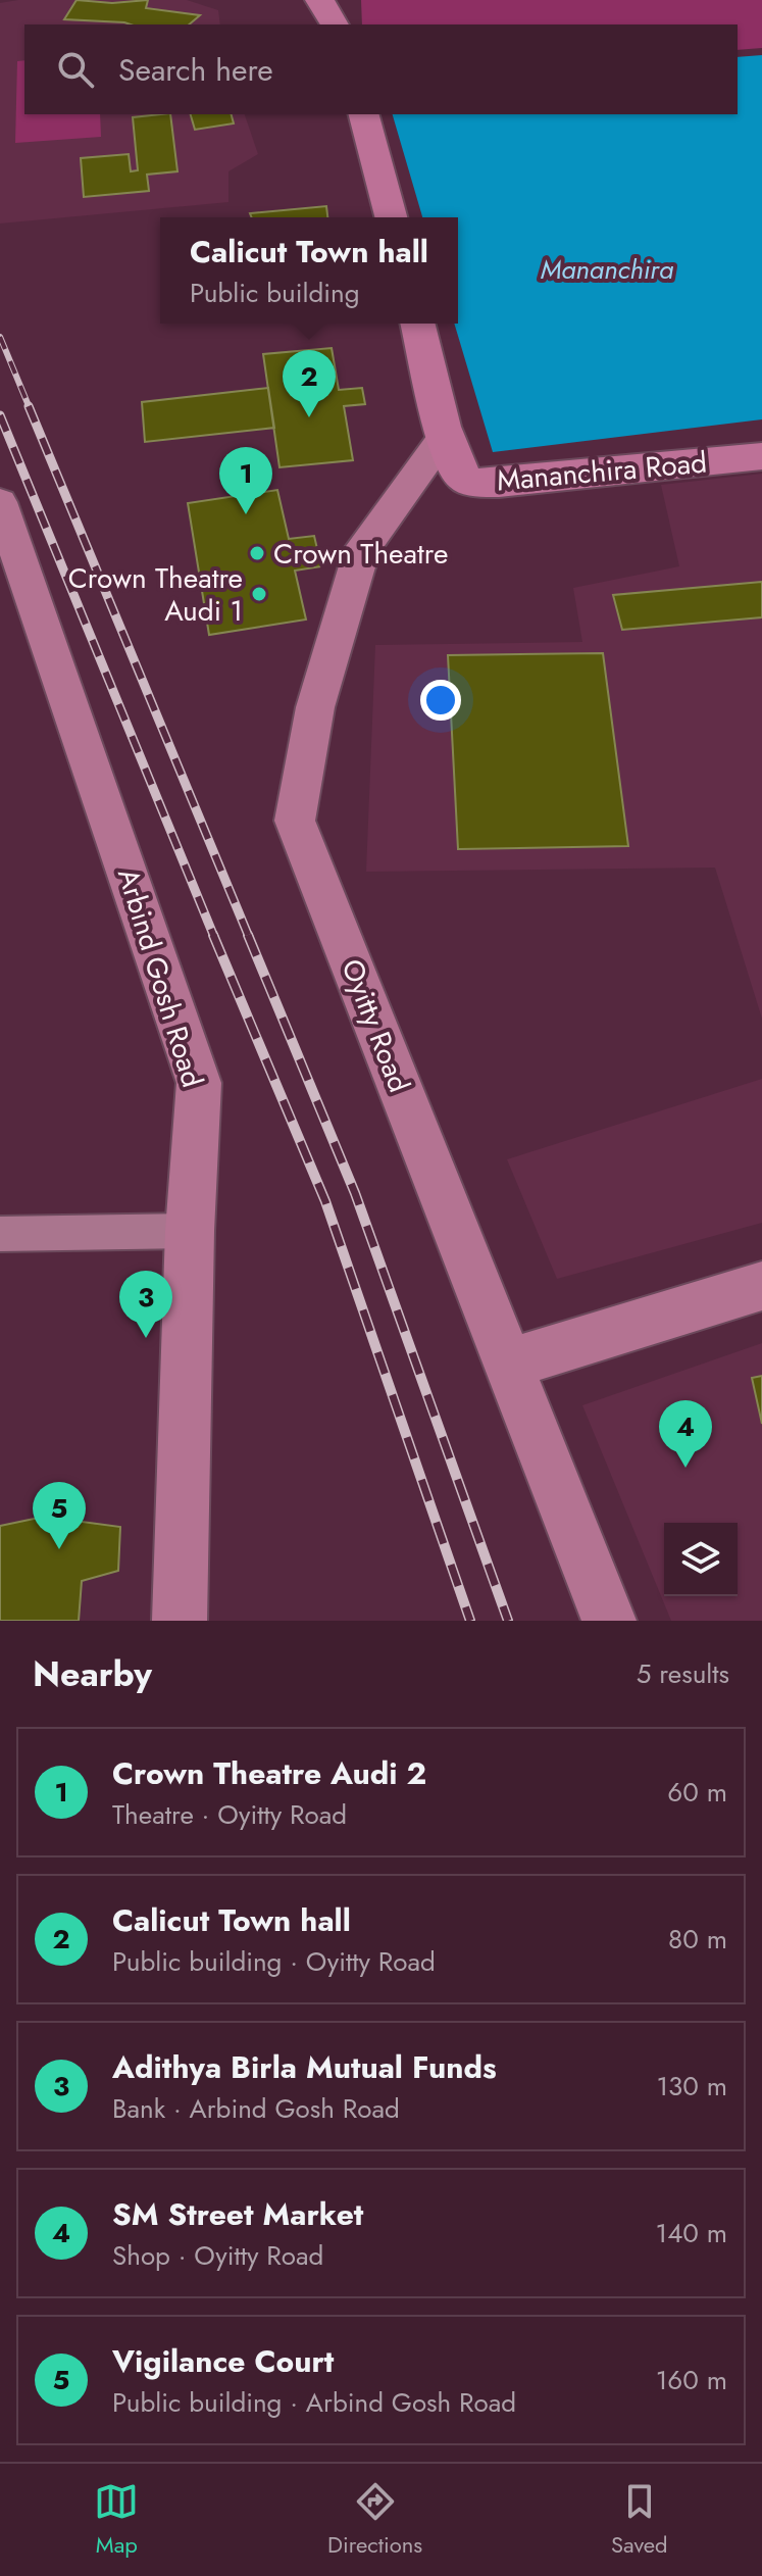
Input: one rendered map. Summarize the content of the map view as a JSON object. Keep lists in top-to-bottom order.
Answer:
{
  "streets": {
    "main road": ["Mananchira Road"],
    "street": ["Arbind Gosh Road", "Oyitty Road"]
  },
  "crossings": [
    ["Mananchira Road", "Oyitty Road"]
  ],
  "water": ["Mananchira"],
  "places": ["Crown Theatre", "Crown Theatre Audi 1"],
  "page": {
    "search": "Search here",
    "popup": ["Calicut Town hall", "Public building"],
    "pins": [
      "2",
      "1",
      "3",
      "4",
      "5"
    ],
    "heading": ["Nearby", "5 results"],
    "list": [
      {
        "mark": "1",
        "name": "Crown Theatre Audi 2",
        "note": "Theatre · Oyitty Road",
        "value": "60 m"
      },
      {
        "mark": "2",
        "name": "Calicut Town hall",
        "note": "Public building · Oyitty Road",
        "value": "80 m"
      },
      {
        "mark": "3",
        "name": "Adithya Birla Mutual Funds",
        "note": "Bank · Arbind Gosh Road",
        "value": "130 m"
      },
      {
        "mark": "4",
        "name": "SM Street Market",
        "note": "Shop · Oyitty Road",
        "value": "140 m"
      },
      {
        "mark": "5",
        "name": "Vigilance Court",
        "note": "Public building · Arbind Gosh Road",
        "value": "160 m"
      }
    ],
    "nav": ["Map", "Directions", "Saved"]
  }
}
